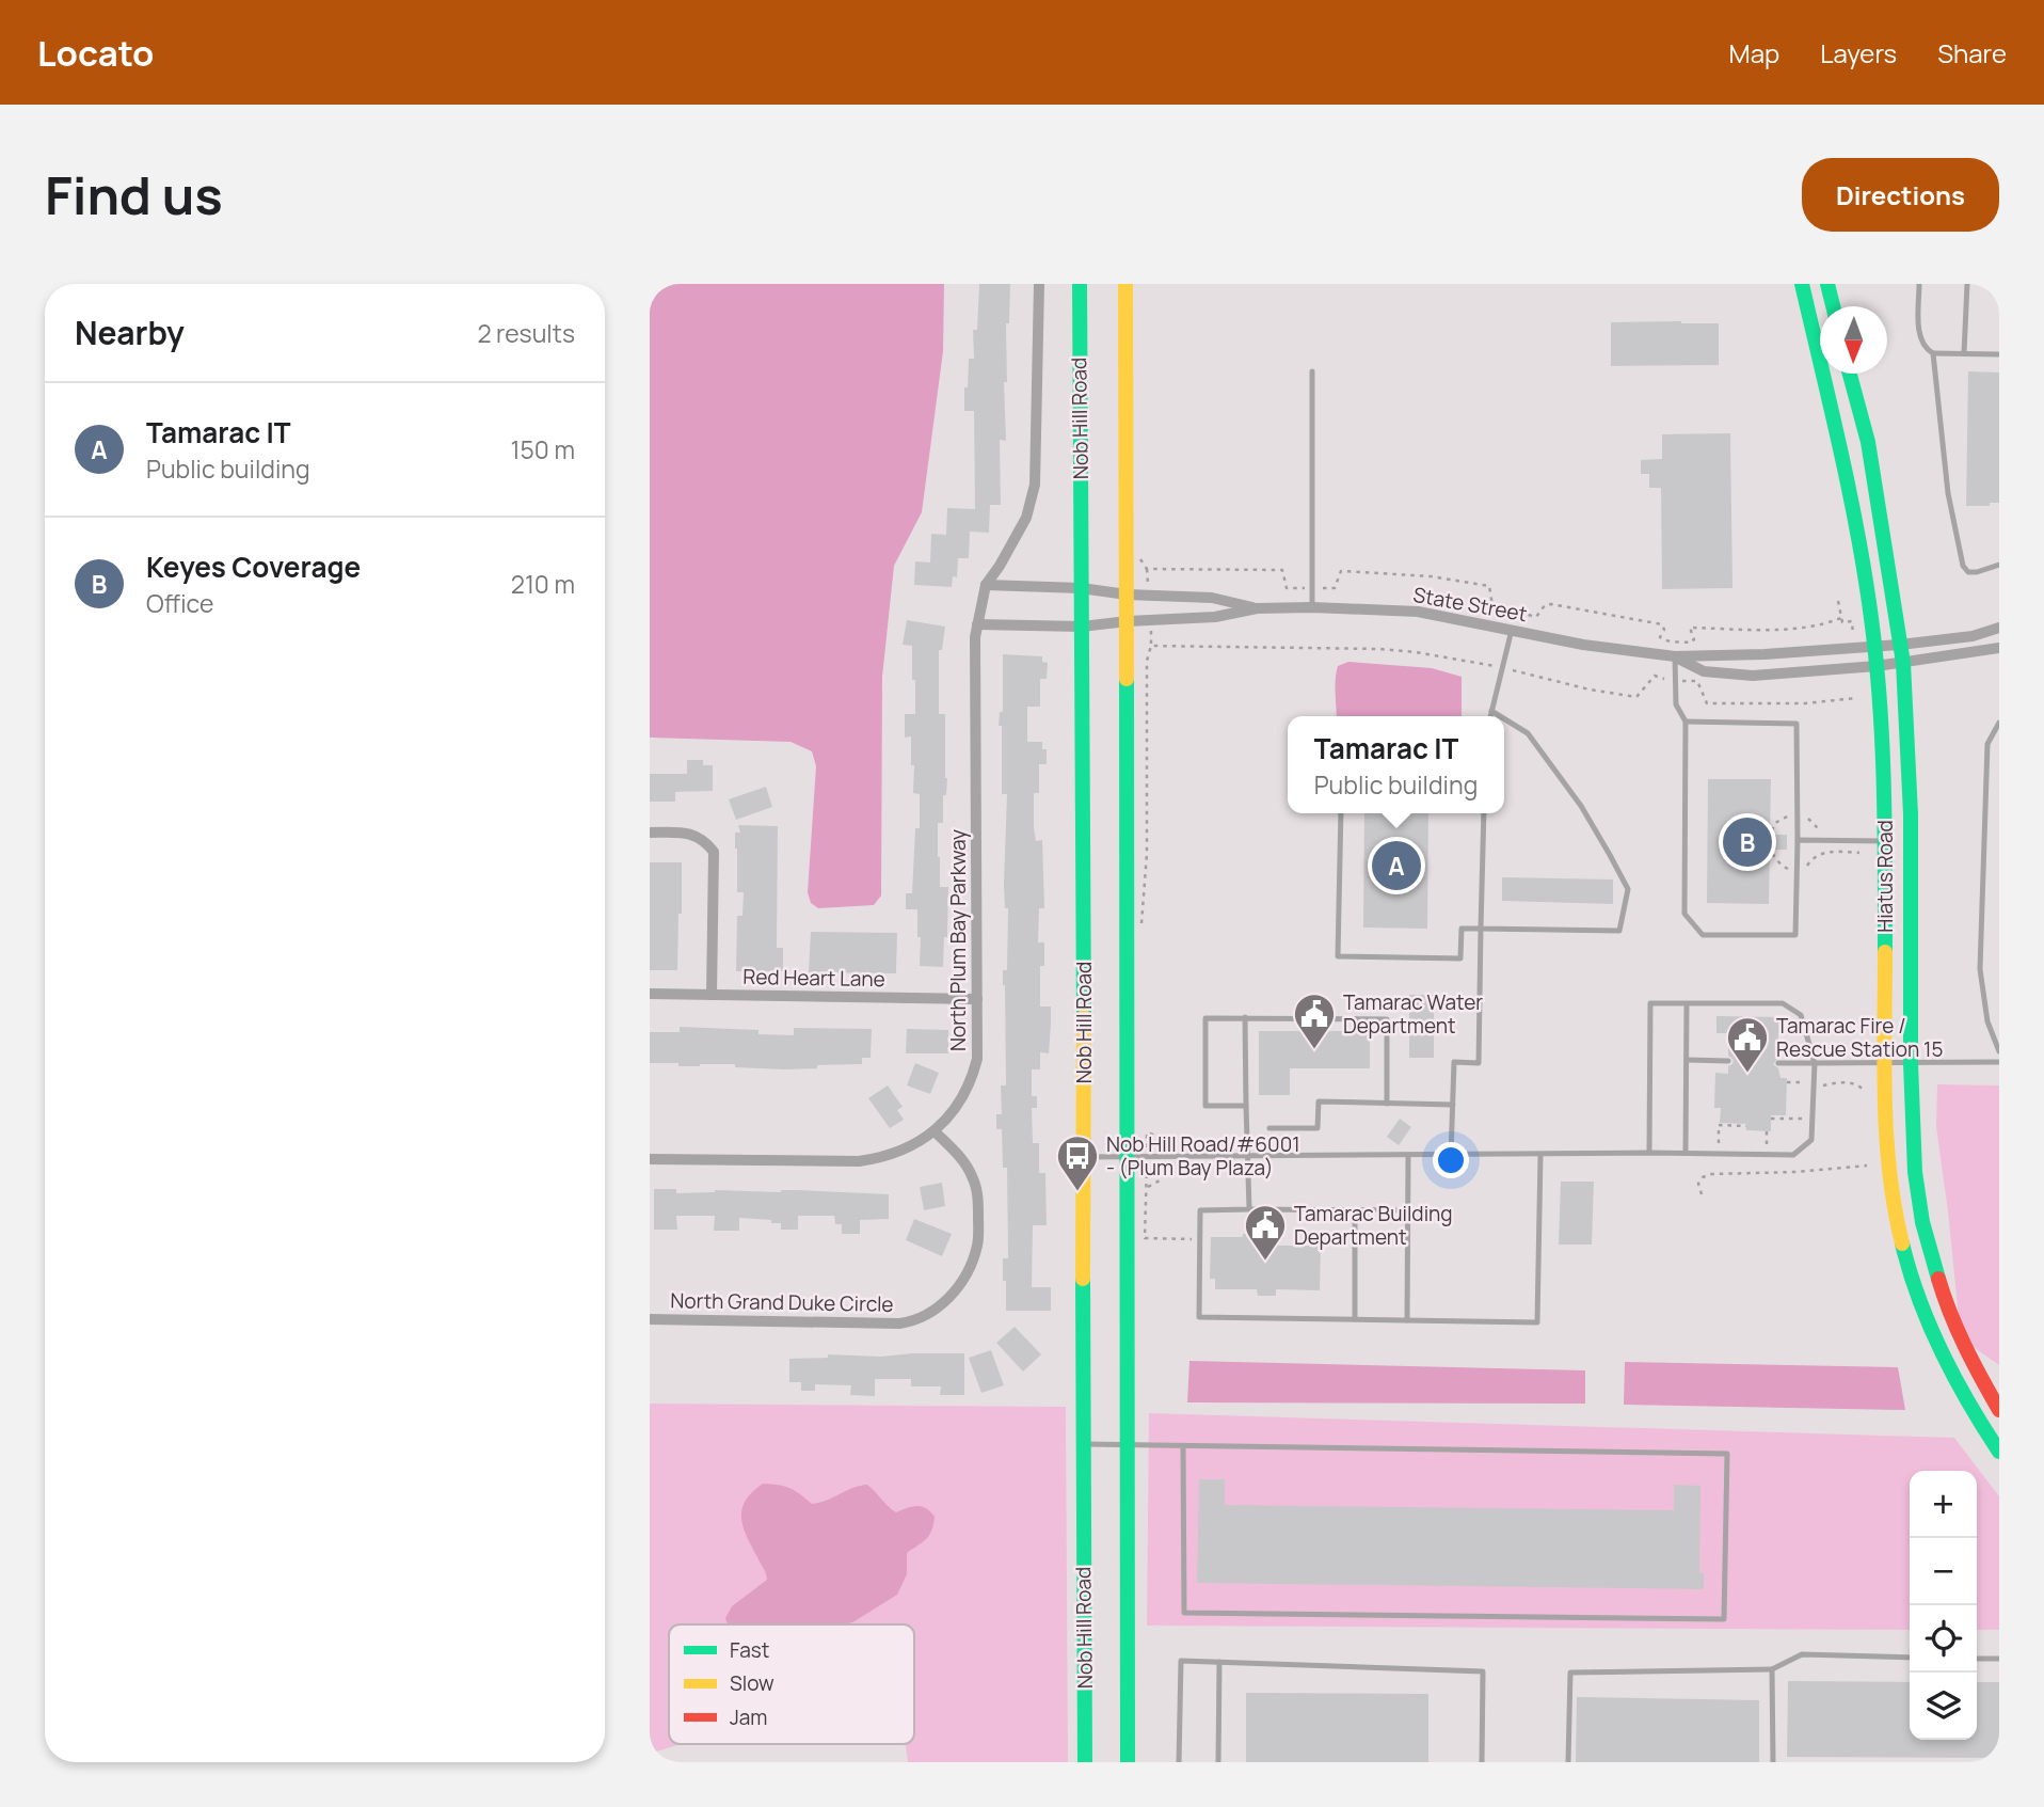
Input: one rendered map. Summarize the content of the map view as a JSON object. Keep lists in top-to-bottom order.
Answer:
{
  "streets": {
    "main road": ["Nob Hill Road", "Hiatus Road"],
    "street": [
      "State Street",
      "North Plum Bay Parkway",
      "Red Heart Lane",
      "North Grand Duke Circle"
    ]
  },
  "crossings": [
    ["Nob Hill Road", "State Street"],
    ["State Street", "Hiatus Road"],
    ["State Street", "North Plum Bay Parkway"],
    ["North Plum Bay Parkway", "Red Heart Lane"],
    ["North Plum Bay Parkway", "North Grand Duke Circle"]
  ],
  "places": {
    "public building": ["Tamarac Water Department", "Tamarac Fire / Rescue Station 15", "Tamarac Building Department"],
    "bus stop": ["Nob Hill Road/#6001 - (Plum Bay Plaza)"]
  },
  "legend": ["Fast", "Slow", "Jam"],
  "north": "bottom",
  "page": {
    "header": "Locato",
    "nav": ["Map", "Layers", "Share"],
    "buttons": "Directions",
    "title": "Find us",
    "heading": ["Nearby", "2 results"],
    "list": [
      {
        "mark": "A",
        "name": "Tamarac IT",
        "note": "Public building",
        "value": "150 m"
      },
      {
        "mark": "B",
        "name": "Keyes Coverage",
        "note": "Office",
        "value": "210 m"
      }
    ],
    "popup": ["Tamarac IT", "Public building"],
    "pins": ["B", "A"],
    "map_buttons": ["+", "−"]
  }
}
